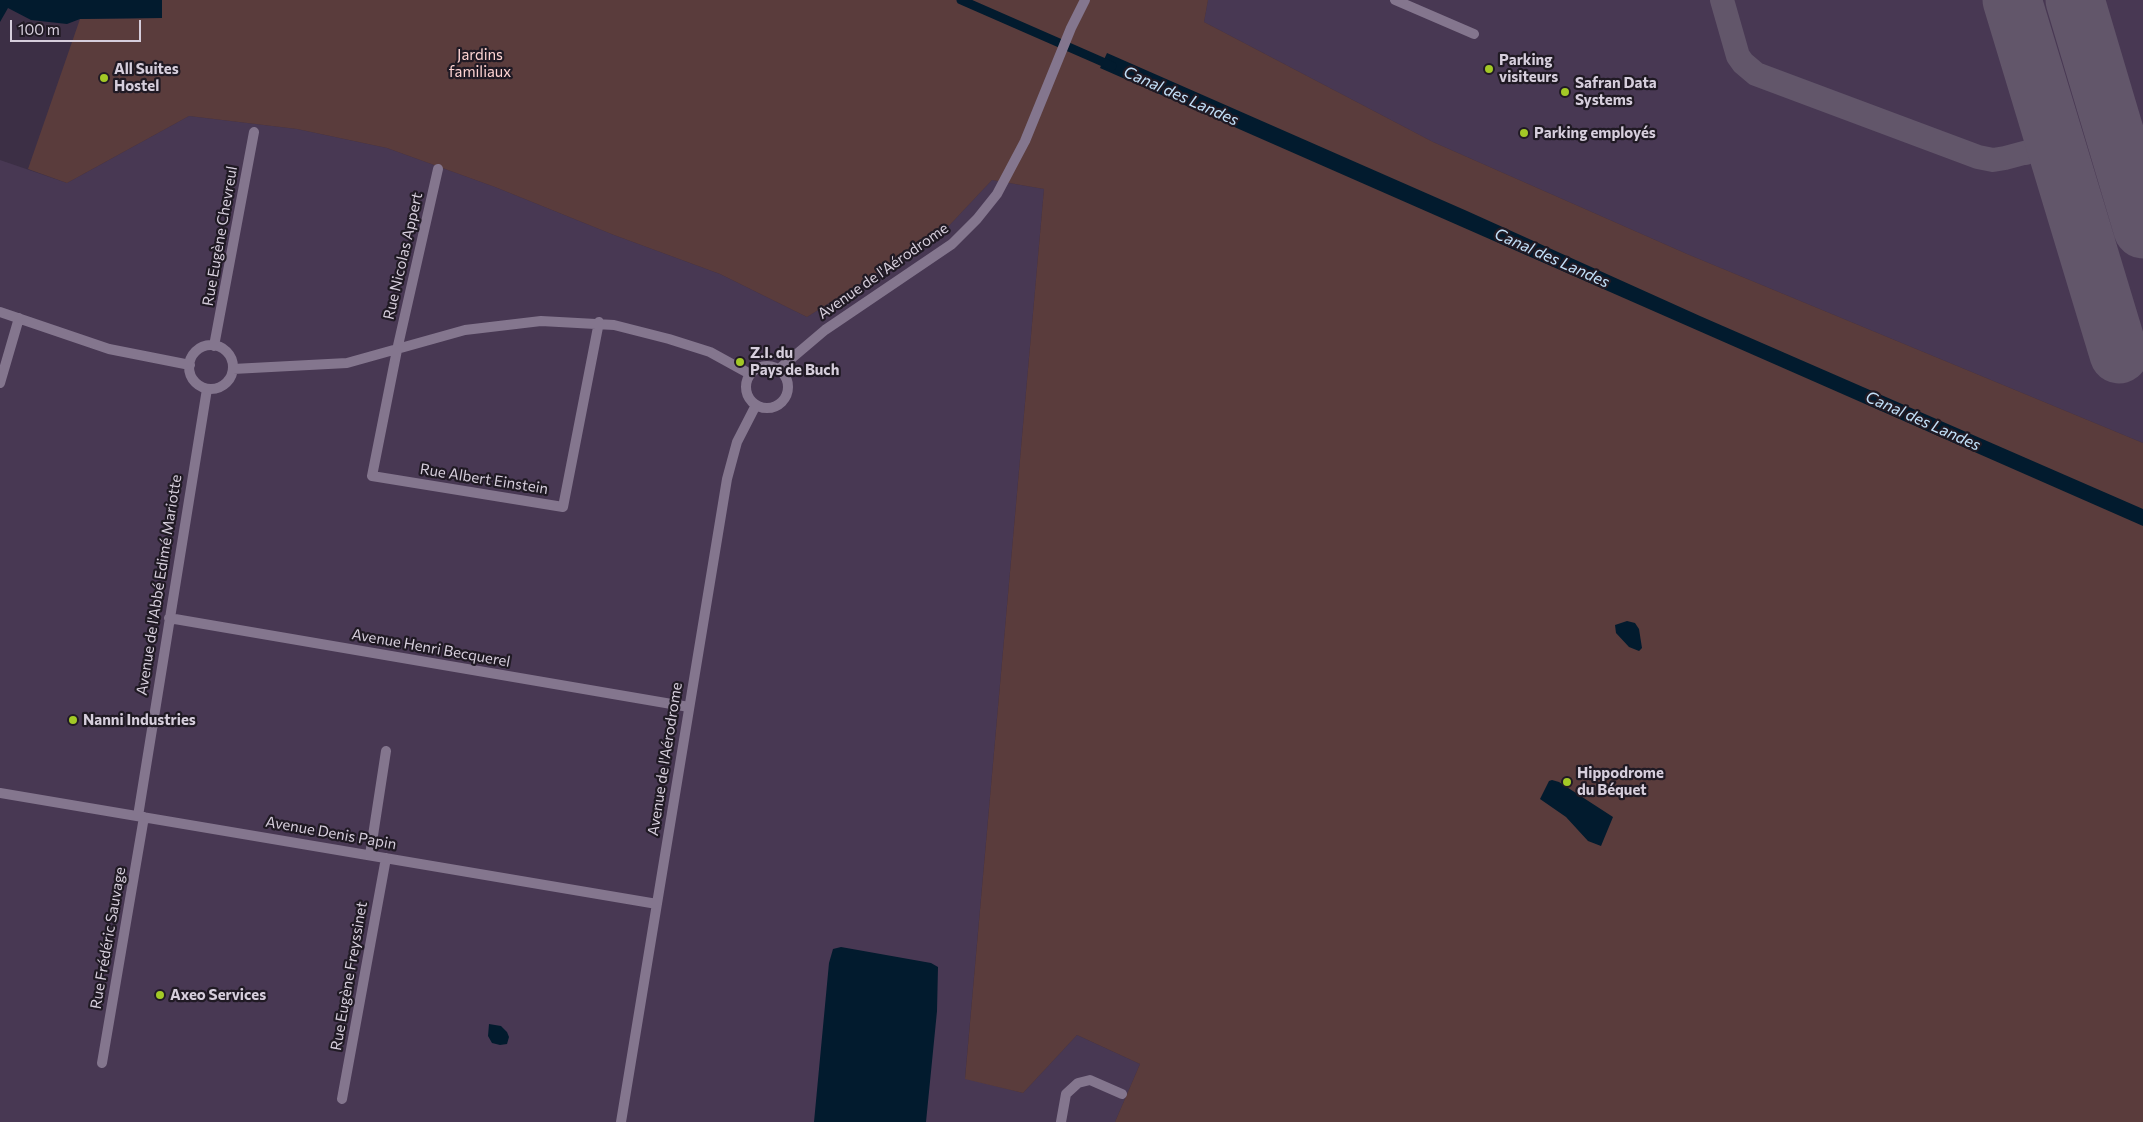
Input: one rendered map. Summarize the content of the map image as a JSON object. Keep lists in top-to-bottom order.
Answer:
{
  "streets": {
    "street": [
      "Rue Eugène Chevreul",
      "Rue Nicolas Appert",
      "Avenue de l'Aérodrome",
      "Rue Albert Einstein",
      "Avenue de l'Abbé Edimé Mariotte",
      "Avenue Henri Becquerel",
      "Avenue Denis Papin",
      "Rue Frédéric Sauvage",
      "Rue Eugène Freyssinet"
    ]
  },
  "crossings": [
    ["Rue Eugène Chevreul", "Avenue de l'Abbé Edimé Mariotte"],
    ["Rue Nicolas Appert", "Rue Albert Einstein"],
    ["Avenue de l'Aérodrome", "Avenue Henri Becquerel"],
    ["Avenue de l'Aérodrome", "Avenue Denis Papin"],
    ["Avenue de l'Abbé Edimé Mariotte", "Avenue Henri Becquerel"],
    ["Avenue de l'Abbé Edimé Mariotte", "Avenue Denis Papin"],
    ["Avenue de l'Abbé Edimé Mariotte", "Rue Frédéric Sauvage"],
    ["Avenue Denis Papin", "Rue Frédéric Sauvage"],
    ["Avenue Denis Papin", "Rue Eugène Freyssinet"]
  ],
  "water": ["Canal des Landes"],
  "parks": ["Jardins familiaux"],
  "places": [
    "Parking visiteurs",
    "All Suites Hostel",
    "Safran Data Systems",
    "Parking employés",
    "Z.I. du Pays de Buch",
    "Nanni Industries",
    "Hippodrome du Béquet",
    "Axeo Services"
  ],
  "scale_bar": "100 m"
}
